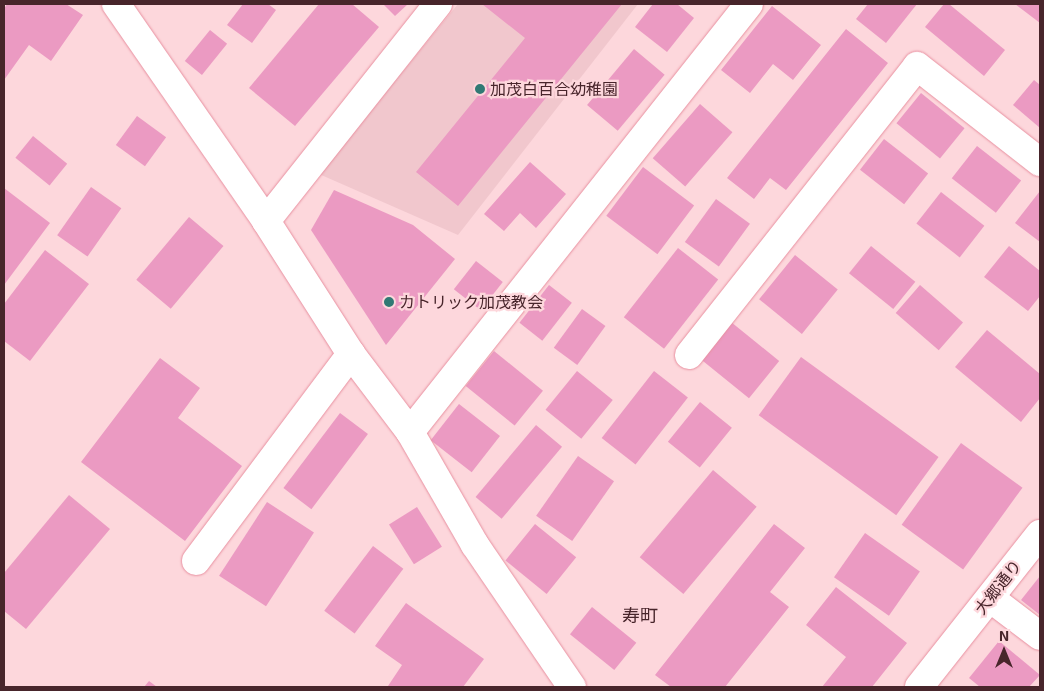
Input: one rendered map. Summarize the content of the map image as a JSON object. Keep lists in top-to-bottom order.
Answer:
{
  "streets": {
    "street": ["大郷通り"]
  },
  "districts": ["寿町"],
  "places": ["加茂白百合幼稚園", "カトリック加茂教会"],
  "north": "top"
}
